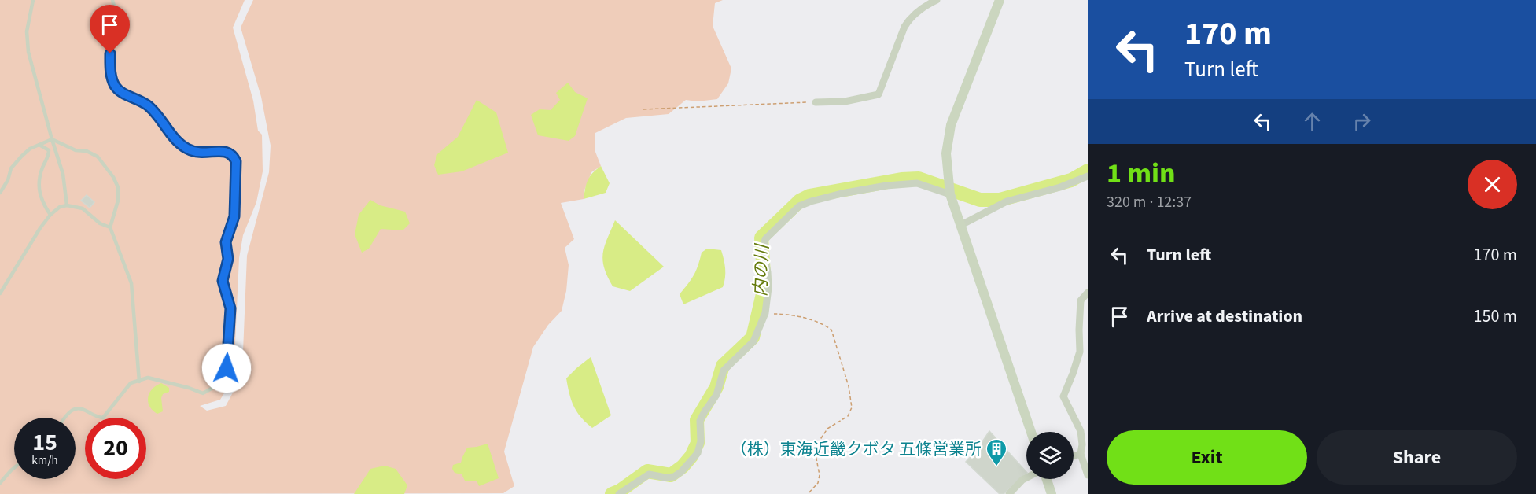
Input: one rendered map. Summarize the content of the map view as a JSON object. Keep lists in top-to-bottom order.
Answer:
{
  "water": ["内の川"],
  "places": {
    "building": ["（株）東海近畿クボタ 五條営業所"]
  },
  "page": {
    "turn": ["170 m", "Turn left"],
    "heading": ["1 min", "320 m · 12:37"],
    "list": [
      {
        "name": "Turn left",
        "value": "170 m"
      },
      {
        "name": "Arrive at destination",
        "value": "150 m"
      }
    ],
    "speed": "15 km/h",
    "limit": "20",
    "buttons": ["Exit", "Share"]
  }
}
